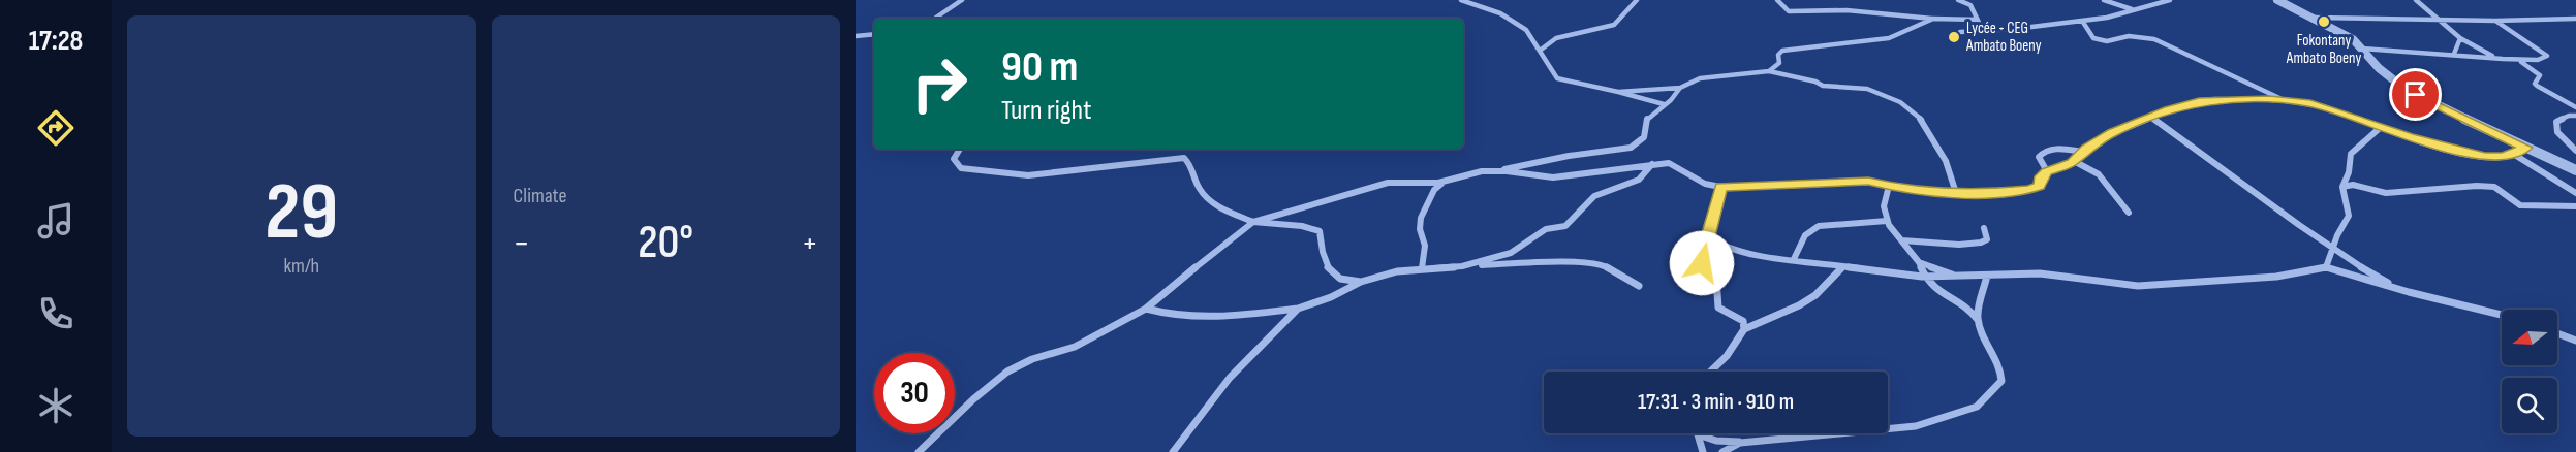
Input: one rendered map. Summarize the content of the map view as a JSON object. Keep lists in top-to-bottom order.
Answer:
{
  "places": ["Fokontany Ambato Boeny", "Lycée - CEG Ambato Boeny"],
  "north": "left",
  "page": {
    "tabs": "17:28",
    "tile": [
      ["29", "km/h"],
      "Climate"
    ],
    "turn": ["90 m", "Turn right"],
    "heat": ["−", "20°", "+"],
    "limit": "30",
    "trip": "17:31 · 3 min · 910 m"
  }
}
